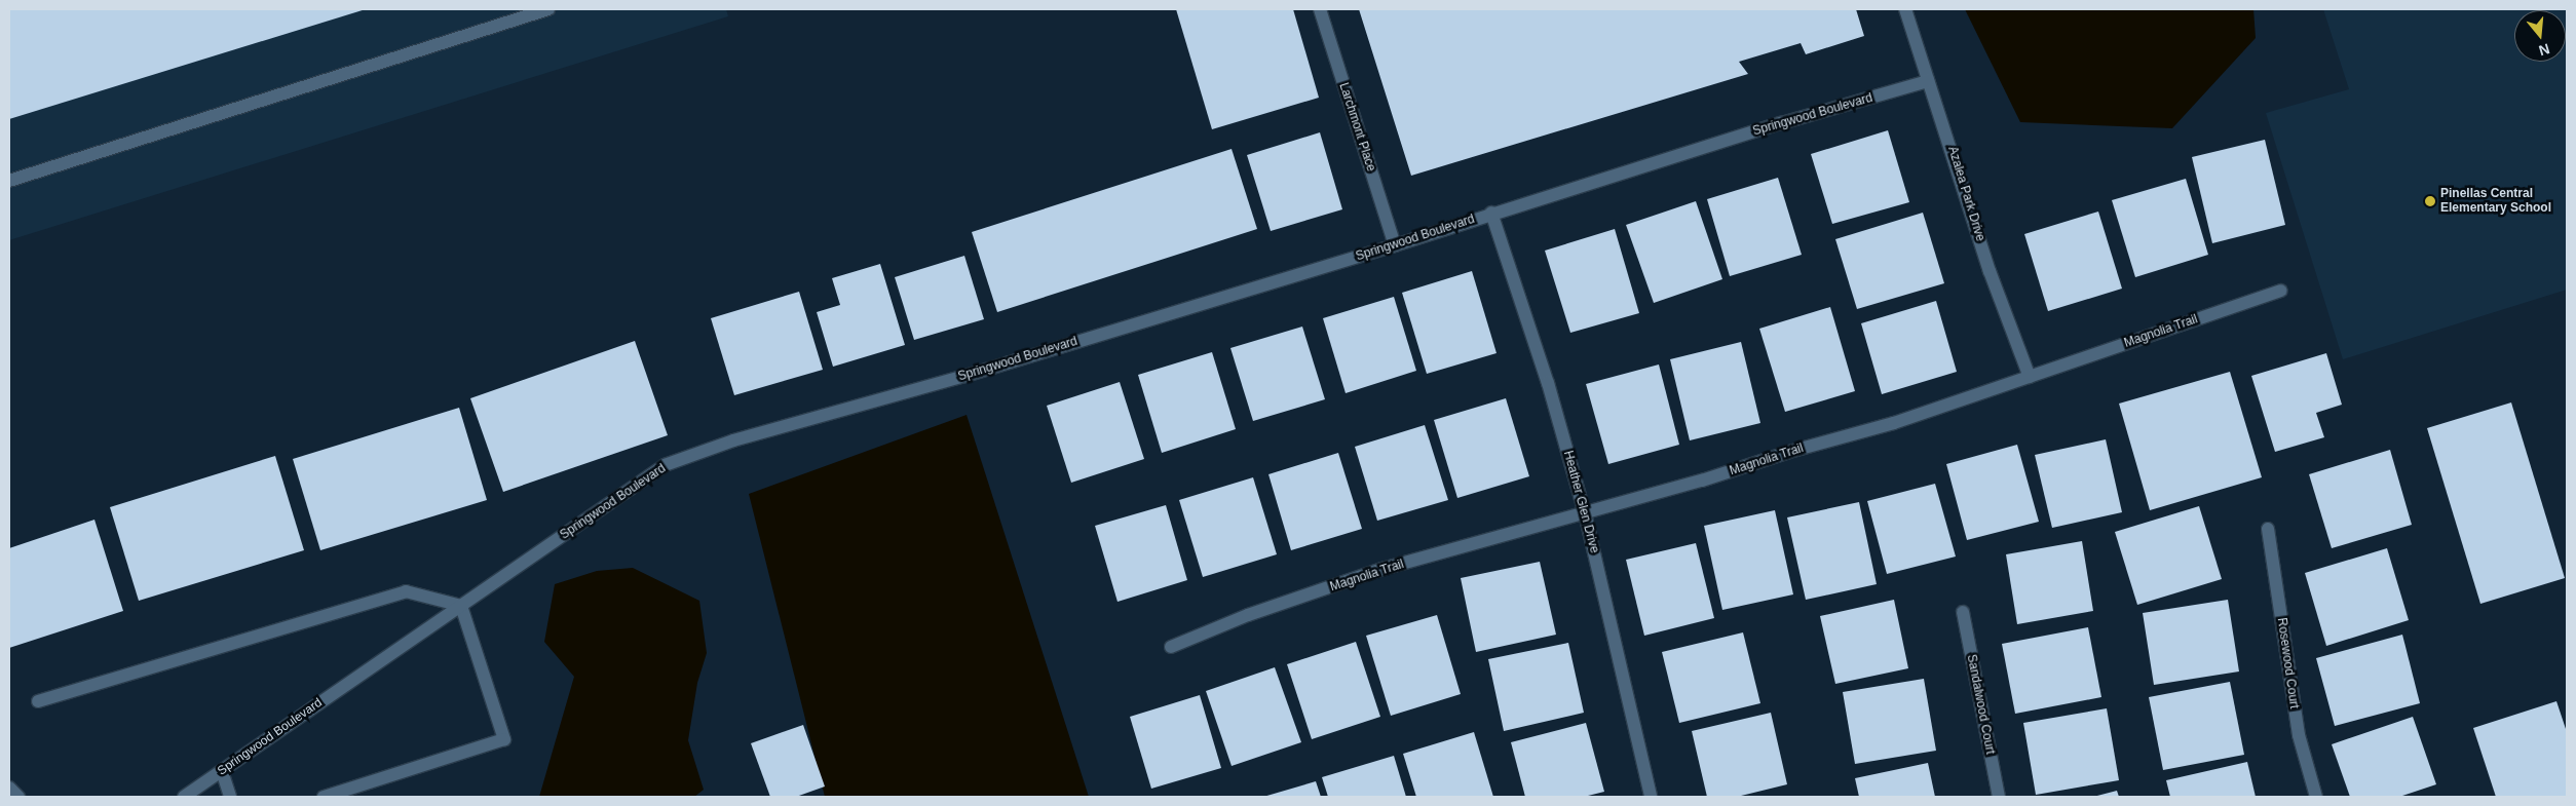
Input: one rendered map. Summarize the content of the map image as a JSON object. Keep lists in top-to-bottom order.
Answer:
{
  "streets": {
    "street": [
      "Springwood Boulevard",
      "Larchmont Place",
      "Azalea Park Drive",
      "Magnolia Trail",
      "Heather Glen Drive",
      "Rosewood Court",
      "Sandalwood Court"
    ]
  },
  "crossings": [
    ["Springwood Boulevard", "Larchmont Place"],
    ["Springwood Boulevard", "Azalea Park Drive"],
    ["Springwood Boulevard", "Heather Glen Drive"],
    ["Azalea Park Drive", "Magnolia Trail"],
    ["Magnolia Trail", "Heather Glen Drive"]
  ],
  "places": ["Pinellas Central Elementary School"],
  "north": "bottom"
}
